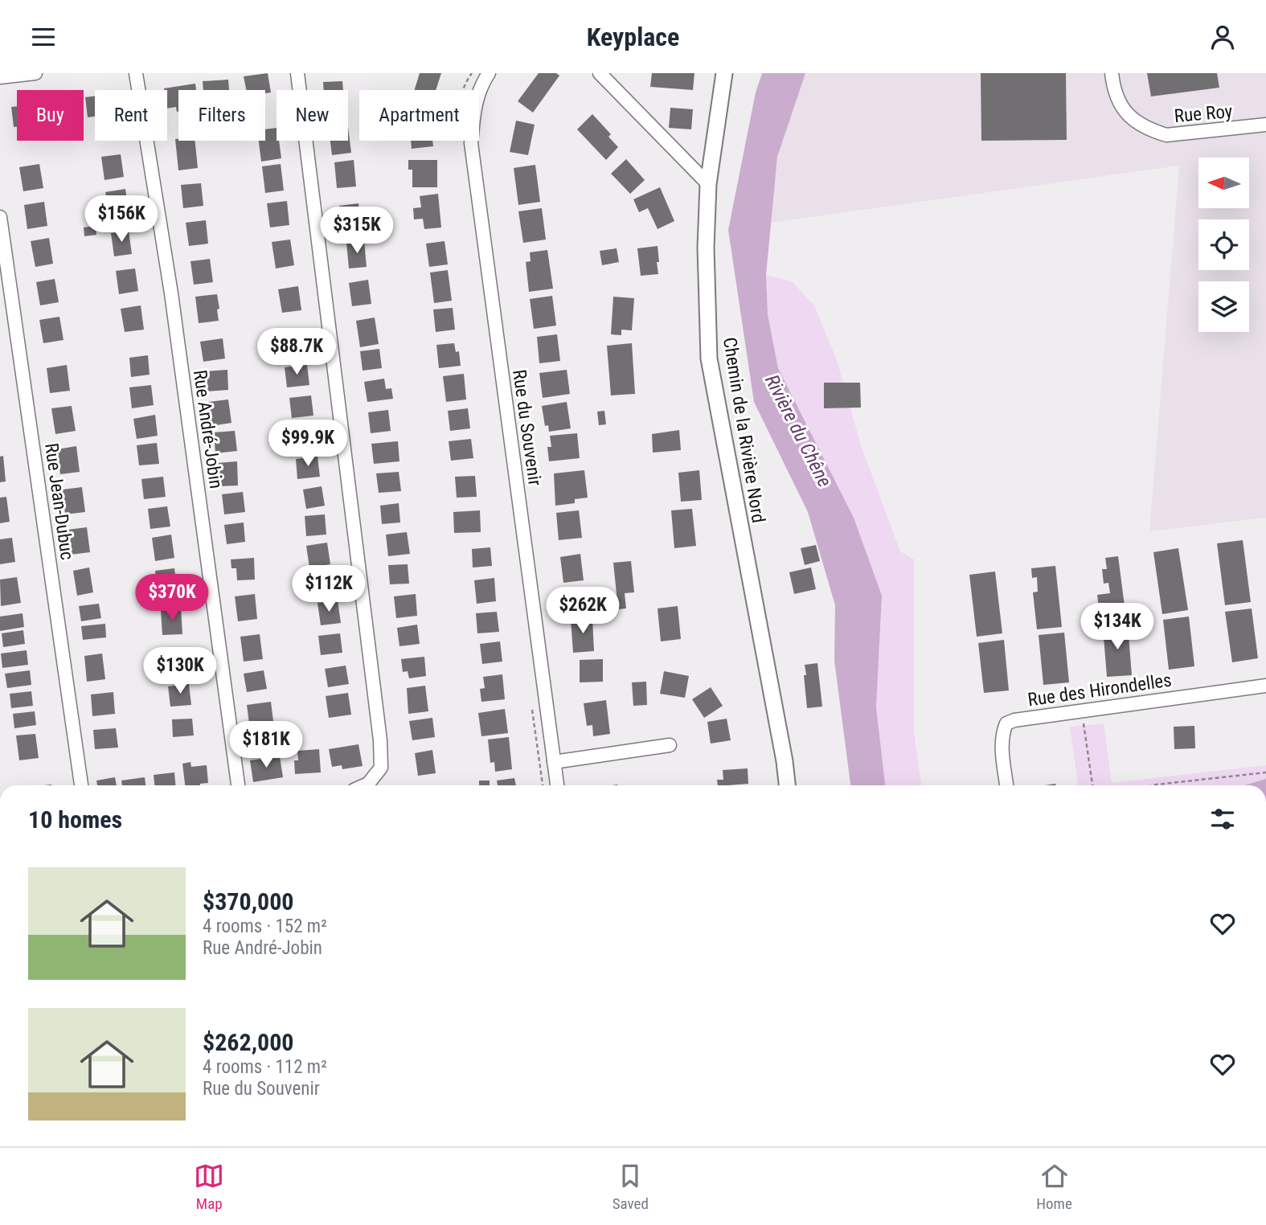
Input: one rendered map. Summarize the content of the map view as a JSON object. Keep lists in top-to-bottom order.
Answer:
{
  "streets": {
    "street": [
      "Rue Roy",
      "Rue du Souvenir",
      "Rue André-Jobin",
      "Chemin de la Rivière Nord",
      "Rue Jean-Dubuc",
      "Rue des Hirondelles"
    ]
  },
  "water": ["Rivière du Chêne"],
  "north": "left",
  "page": {
    "header": "Keyplace",
    "chip": [
      "Buy",
      "Rent",
      "Filters",
      "New",
      "Apartment"
    ],
    "price": [
      "$156K",
      "$315K",
      "$88.7K",
      "$99.9K",
      "$112K",
      "$370K",
      "$262K",
      "$134K",
      "$130K",
      "$181K"
    ],
    "heading": "10 homes",
    "list": [
      {
        "name": "$370,000",
        "note": "4 rooms · 152 m² · Rue André-Jobin"
      },
      {
        "name": "$262,000",
        "note": "4 rooms · 112 m² · Rue du Souvenir"
      }
    ],
    "tabs": ["Map", "Saved", "Home"]
  }
}
